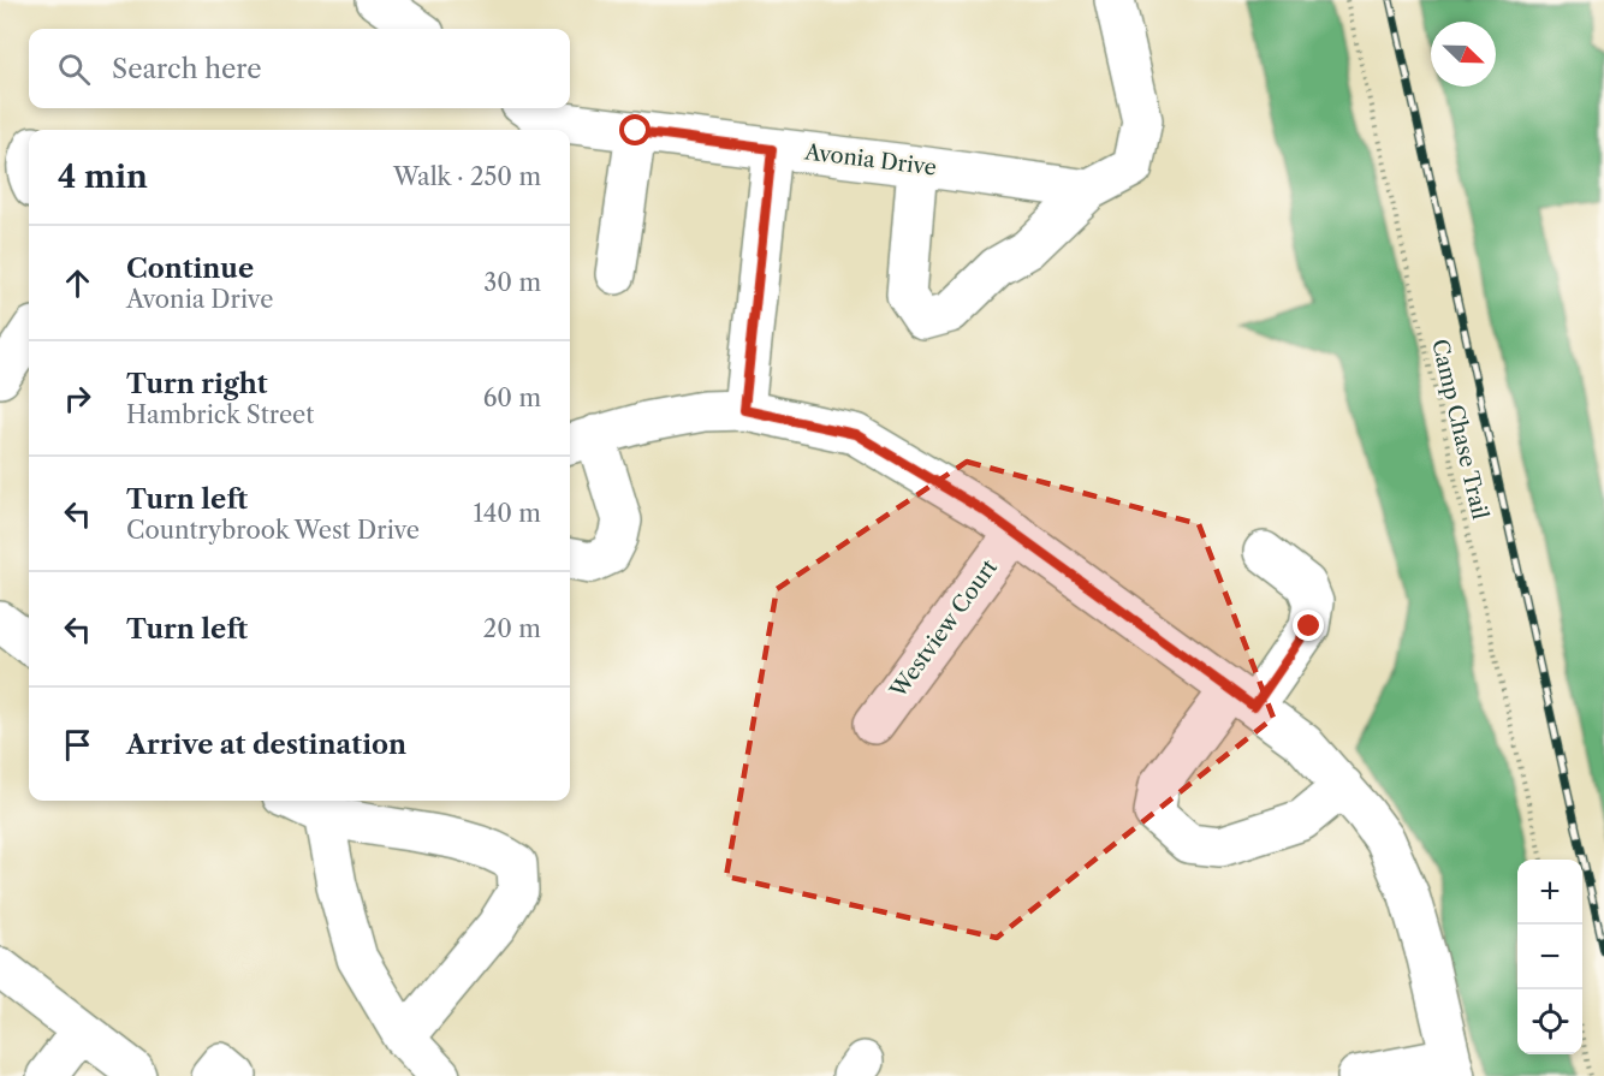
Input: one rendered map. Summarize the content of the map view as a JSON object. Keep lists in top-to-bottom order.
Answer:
{
  "streets": {
    "street": ["Avonia Drive", "Westview Court"],
    "path": ["Camp Chase Trail"]
  },
  "north": "bottom right",
  "page": {
    "search": "Search here",
    "heading": ["4 min", "Walk · 250 m"],
    "list": [
      ["Continue", "Avonia Drive", "30 m"],
      ["Turn right", "Hambrick Street", "60 m"],
      ["Turn left", "Countrybrook West Drive", "140 m"],
      ["Turn left", "20 m"],
      "Arrive at destination"
    ],
    "map_buttons": ["+", "−"]
  }
}
